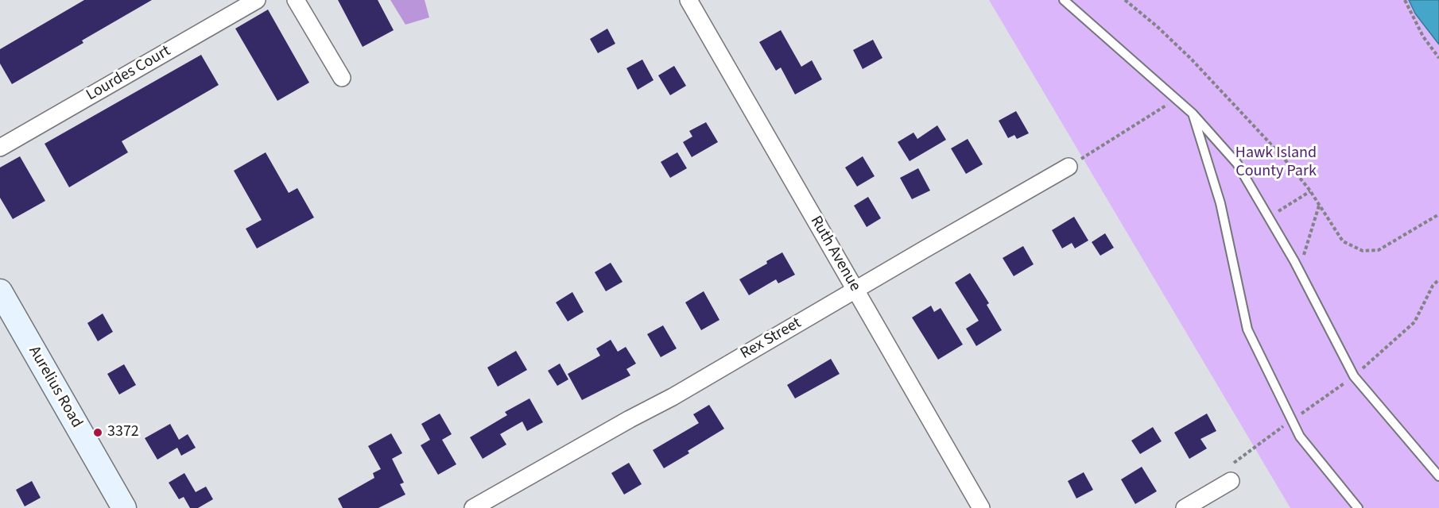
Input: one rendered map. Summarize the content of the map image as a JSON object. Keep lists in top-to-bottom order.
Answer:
{
  "streets": {
    "street": [
      "Lourdes Court",
      "Ruth Avenue",
      "Rex Street",
      "Aurelius Road"
    ]
  },
  "crossings": [
    ["Ruth Avenue", "Rex Street"]
  ],
  "parks": ["Hawk Island County Park"],
  "places": ["3372"]
}
